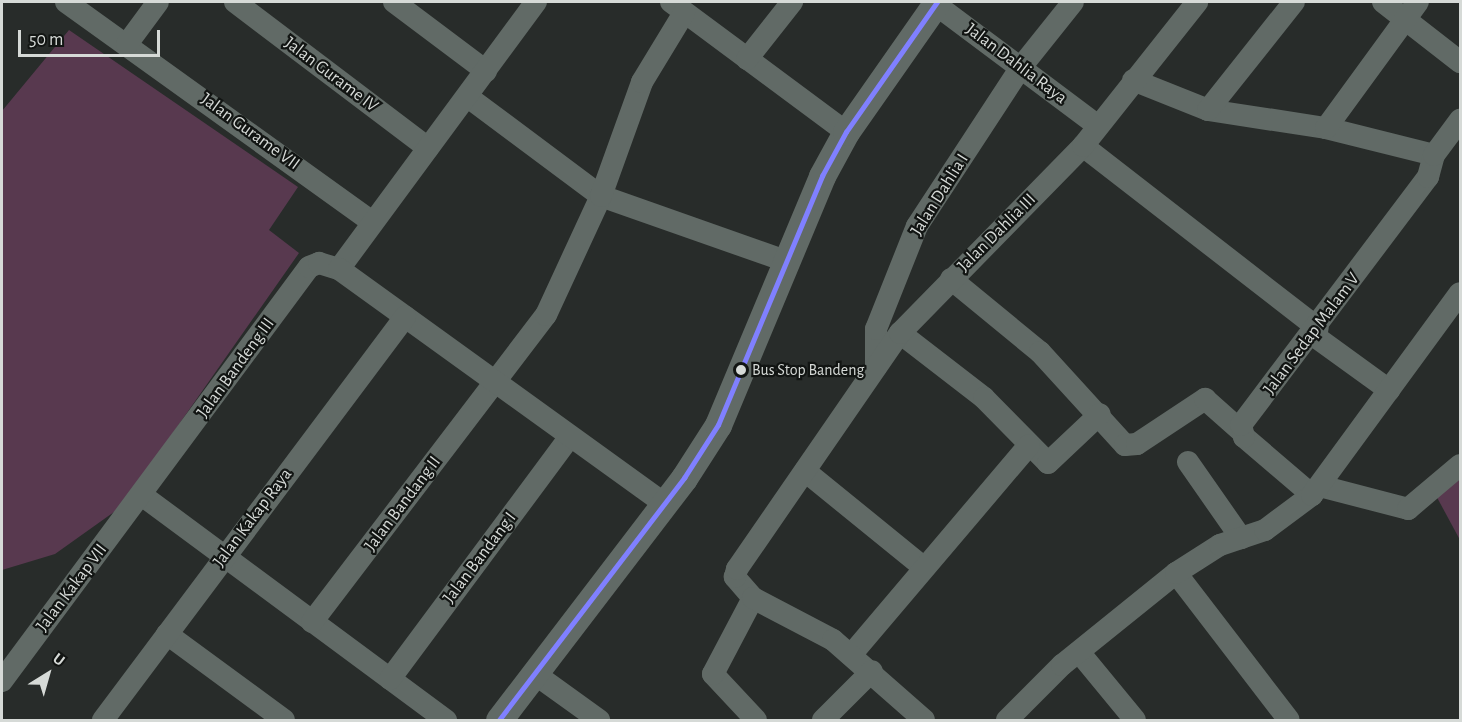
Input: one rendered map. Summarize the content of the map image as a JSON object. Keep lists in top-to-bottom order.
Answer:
{
  "streets": {
    "street": [
      "Jalan Dahlia Raya",
      "Jalan Gurame IV",
      "Jalan Gurame VII",
      "Jalan Dahlia I",
      "Jalan Dahlia III",
      "Jalan Sedap Malam V",
      "Jalan Bandeng III",
      "Jalan Bandang II",
      "Jalan Kakap Raya",
      "Jalan Bandang I",
      "Jalan Kakap VII"
    ]
  },
  "crossings": [
    ["Jalan Dahlia Raya", "Jalan Dahlia I"],
    ["Jalan Dahlia Raya", "Jalan Dahlia III"],
    ["Jalan Dahlia I", "Jalan Dahlia III"],
    ["Jalan Bandeng III", "Jalan Kakap VII"]
  ],
  "places": ["Bus Stop Bandeng"],
  "scale_bar": "50 m",
  "north": "top right"
}
